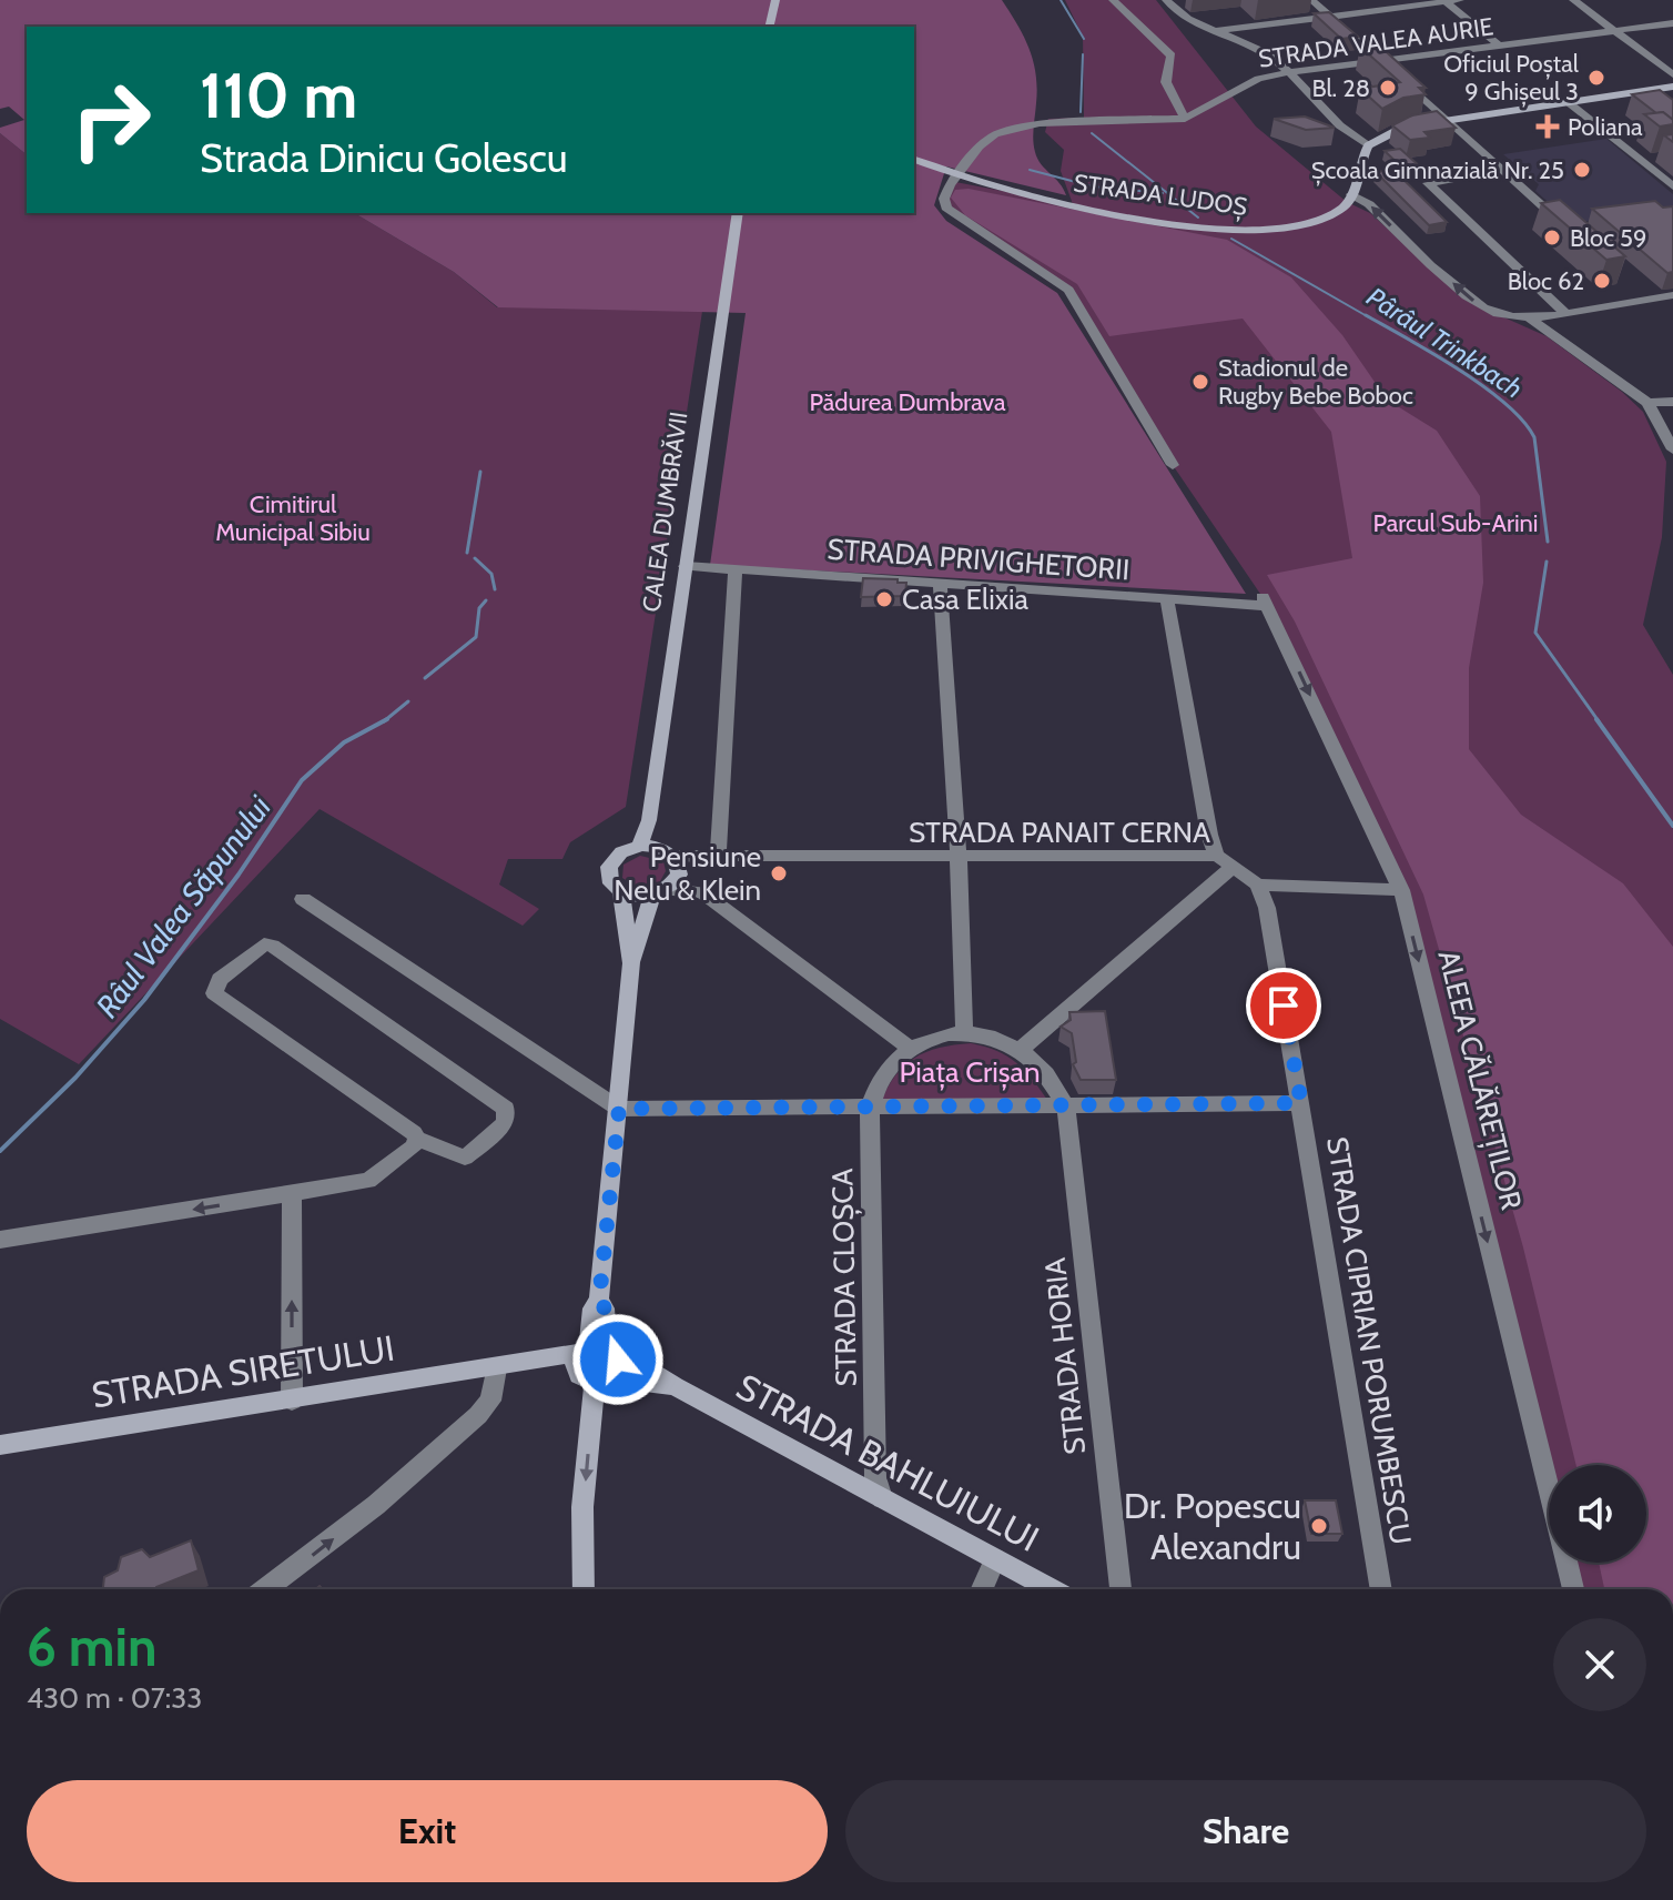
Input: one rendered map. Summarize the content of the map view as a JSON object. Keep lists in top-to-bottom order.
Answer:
{
  "streets": {
    "main road": [
      "STRADA LUDOȘ",
      "CALEA DUMBRĂVII",
      "STRADA SIRETULUI",
      "STRADA BAHLUIULUI"
    ],
    "street": [
      "STRADA VALEA AURIE",
      "STRADA PRIVIGHETORII",
      "STRADA PANAIT CERNA",
      "ALEEA CĂLĂREȚILOR",
      "STRADA CLOȘCA",
      "STRADA CIPRIAN PORUMBESCU",
      "STRADA HORIA"
    ]
  },
  "crossings": [
    ["STRADA VALEA AURIE", "STRADA LUDOȘ"],
    ["CALEA DUMBRĂVII", "STRADA PRIVIGHETORII"],
    ["CALEA DUMBRĂVII", "STRADA PANAIT CERNA"],
    ["STRADA PRIVIGHETORII", "ALEEA CĂLĂREȚILOR"],
    ["STRADA PANAIT CERNA", "STRADA CIPRIAN PORUMBESCU"],
    ["STRADA CLOȘCA", "STRADA BAHLUIULUI"],
    ["STRADA SIRETULUI", "STRADA BAHLUIULUI"]
  ],
  "one_way": ["ALEEA CĂLĂREȚILOR"],
  "water": ["Pârâul Trinkbach", "Râul Valea Săpunului"],
  "parks": [
    "Pădurea Dumbrava",
    "Cimitirul Municipal Sibiu",
    "Parcul Sub-Arini",
    "Piața Crișan"
  ],
  "places": {
    "other": [
      "Oficiul Poștal 9 Ghișeul 3",
      "Bl. 28",
      "Școala Gimnazială Nr. 25",
      "Bloc 59",
      "Bloc 62",
      "Stadionul de Rugby Bebe Boboc",
      "Casa Elixia",
      "Pensiune Nelu & Klein",
      "Dr. Popescu Alexandru"
    ],
    "health": ["Poliana"]
  },
  "page": {
    "turn": ["110 m", "Strada Dinicu Golescu"],
    "heading": ["6 min", "430 m · 07:33"],
    "buttons": ["Exit", "Share"]
  }
}
